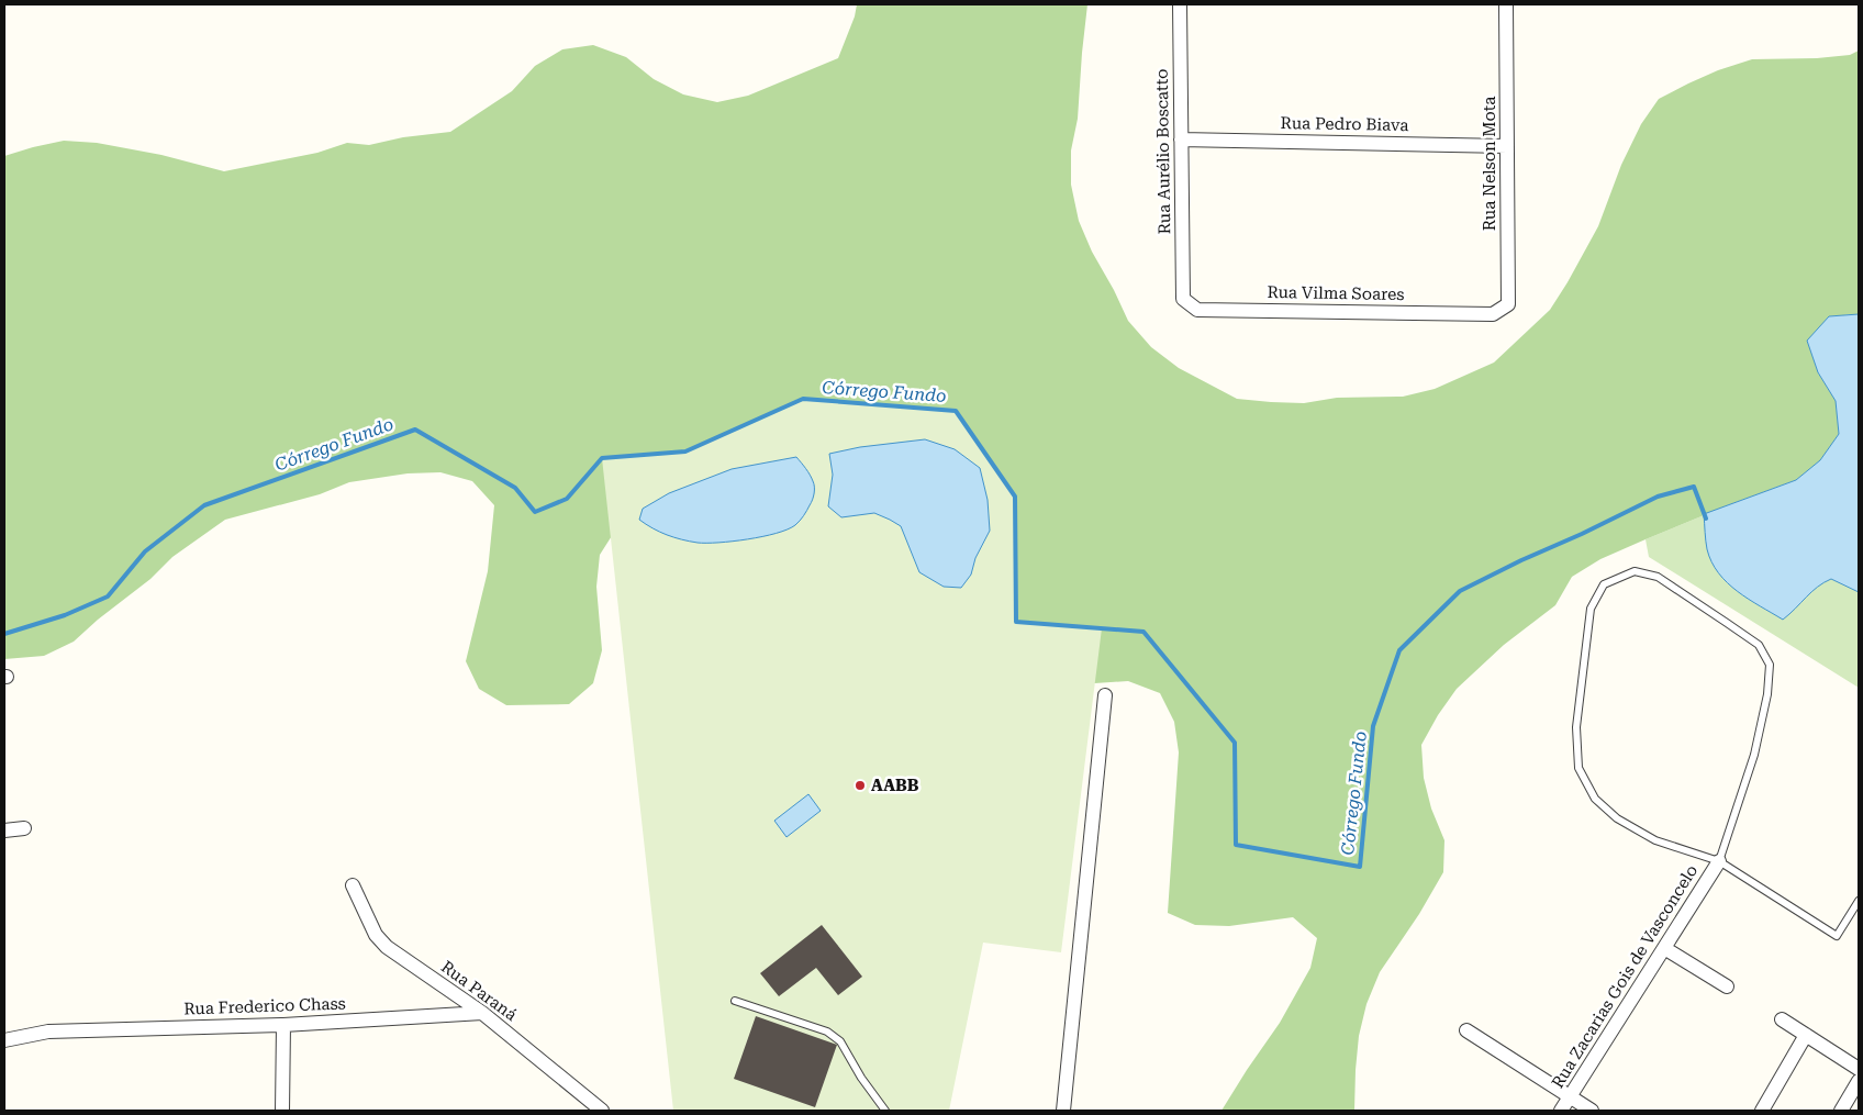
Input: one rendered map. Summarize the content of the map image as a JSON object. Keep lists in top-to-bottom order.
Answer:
{
  "streets": {
    "street": [
      "Rua Pedro Biava",
      "Rua Aurélio Boscatto",
      "Rua Nelson Mota",
      "Rua Vilma Soares",
      "Rua Zacarias Gois de Vasconcelo",
      "Rua Paraná",
      "Rua Frederico Chass"
    ]
  },
  "crossings": [
    ["Rua Pedro Biava", "Rua Aurélio Boscatto"],
    ["Rua Pedro Biava", "Rua Nelson Mota"],
    ["Rua Aurélio Boscatto", "Rua Vilma Soares"],
    ["Rua Nelson Mota", "Rua Vilma Soares"],
    ["Rua Paraná", "Rua Frederico Chass"]
  ],
  "water": ["Córrego Fundo"],
  "places": ["AABB"]
}
